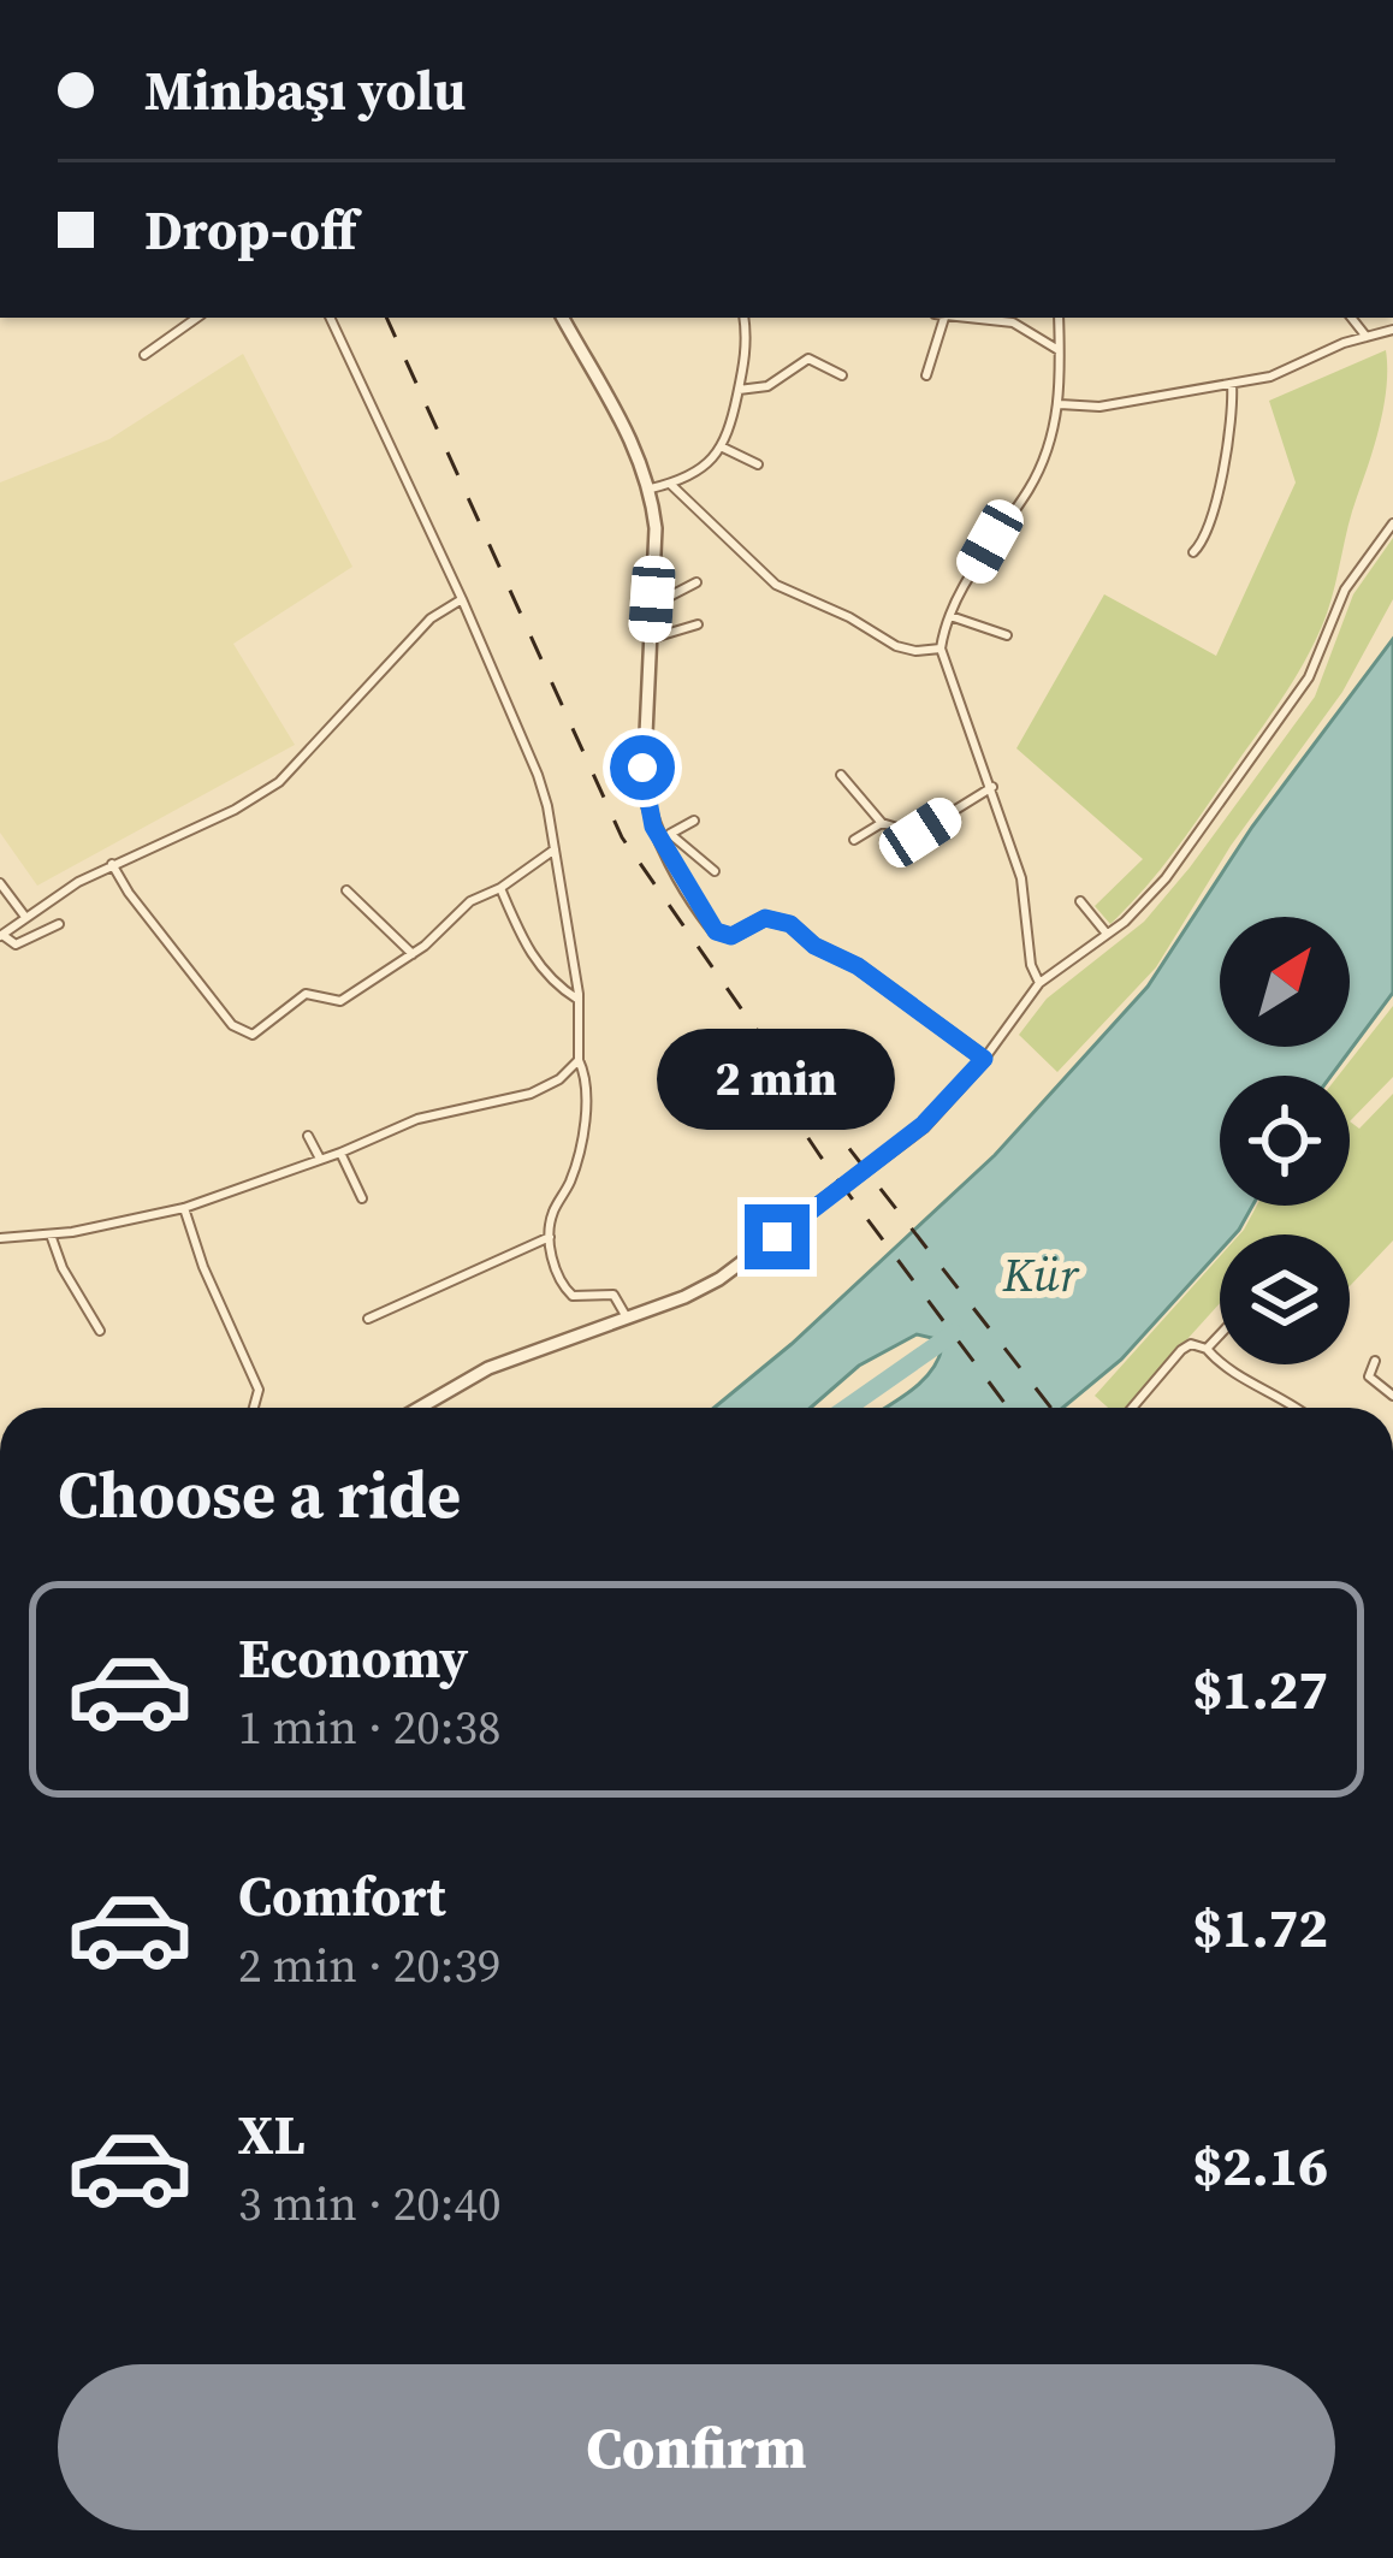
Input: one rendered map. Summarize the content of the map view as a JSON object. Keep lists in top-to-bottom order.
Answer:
{
  "water": ["Kür"],
  "north": "top right",
  "page": {
    "banner": ["Minbaşı yolu", "Drop-off"],
    "bubble": "2 min",
    "heading": "Choose a ride",
    "list": [
      {
        "name": "Economy",
        "note": "1 min · 20:38",
        "value": "$1.27"
      },
      {
        "name": "Comfort",
        "note": "2 min · 20:39",
        "value": "$1.72"
      },
      {
        "name": "XL",
        "note": "3 min · 20:40",
        "value": "$2.16"
      }
    ],
    "buttons": "Confirm"
  }
}
